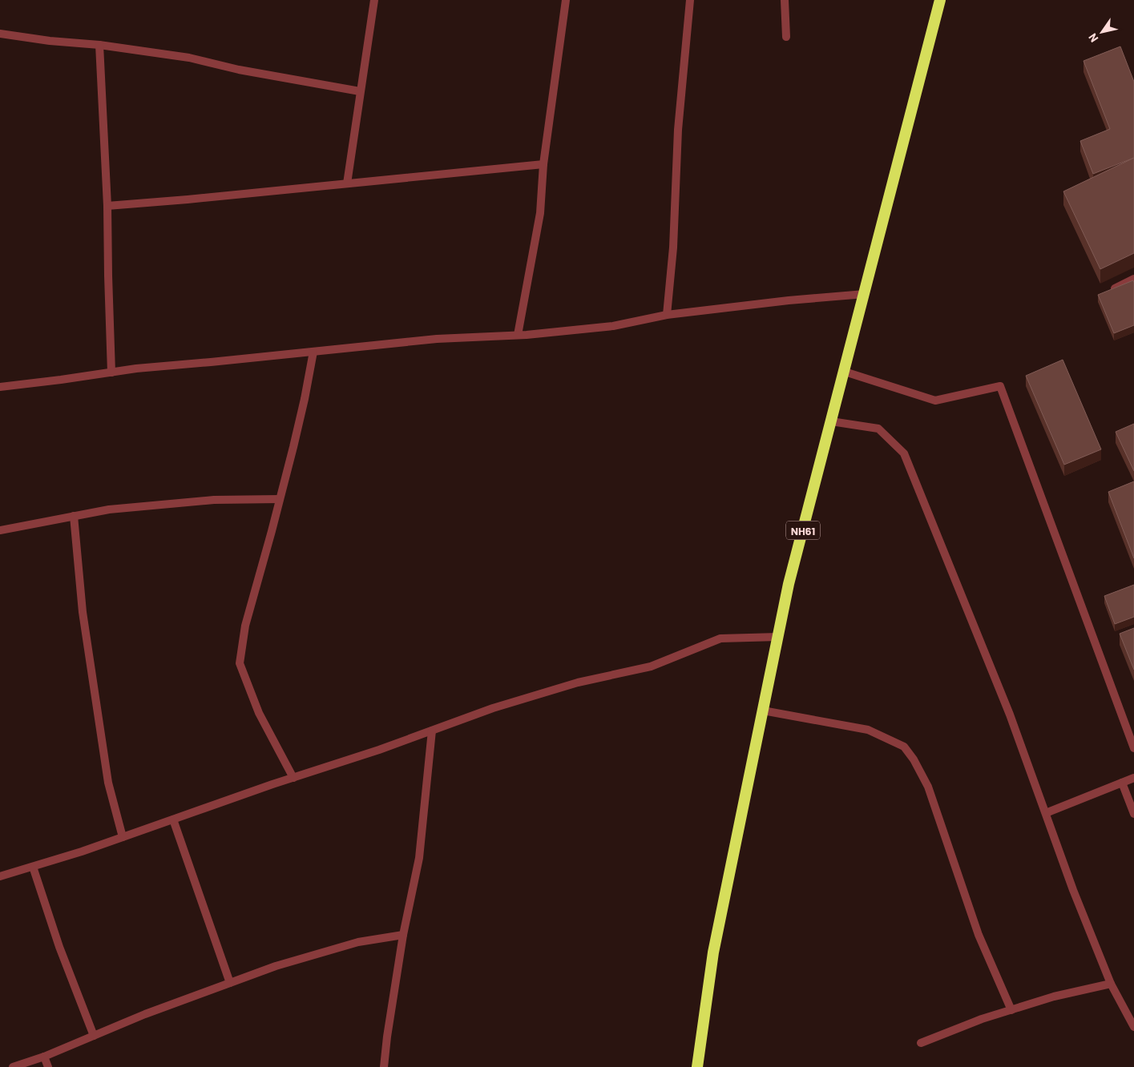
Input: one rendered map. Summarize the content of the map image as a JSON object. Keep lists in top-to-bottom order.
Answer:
{
  "streets": {
    "highway": ["NH61"]
  },
  "north": "bottom left"
}
